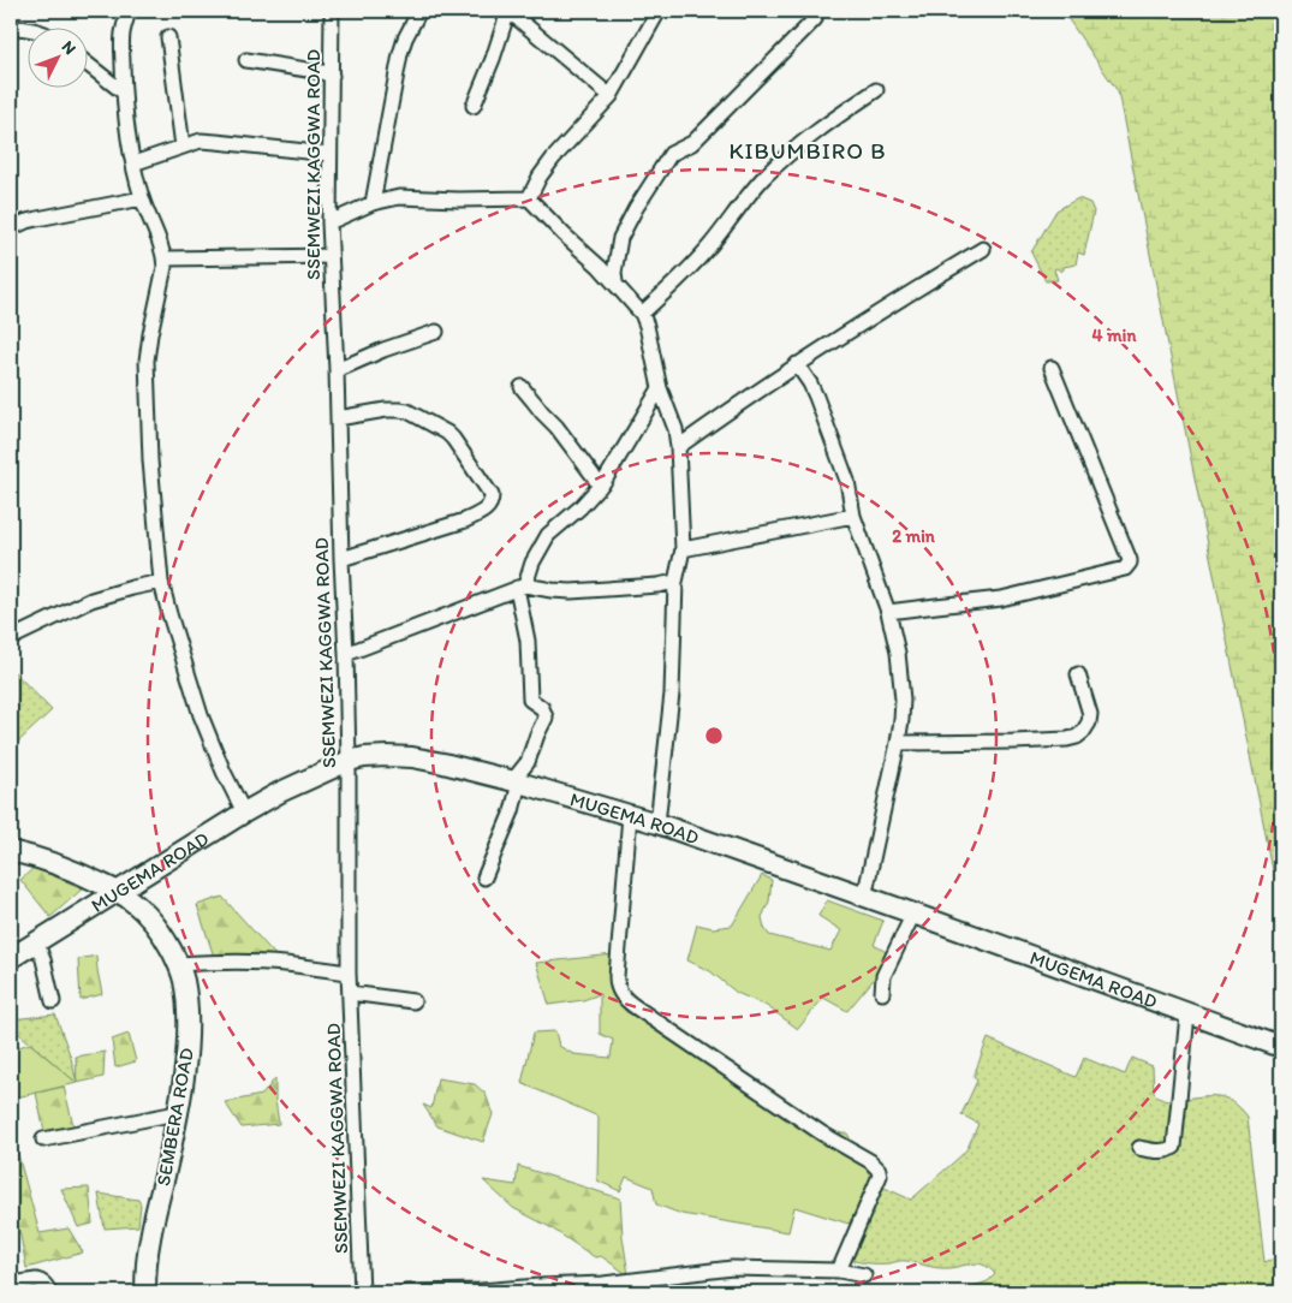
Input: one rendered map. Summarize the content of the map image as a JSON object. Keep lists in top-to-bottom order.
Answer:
{
  "streets": {
    "street": ["SSEMWEZI KAGGWA ROAD", "MUGEMA ROAD", "SEMBERA ROAD"]
  },
  "crossings": [
    ["SSEMWEZI KAGGWA ROAD", "MUGEMA ROAD"],
    ["MUGEMA ROAD", "SEMBERA ROAD"]
  ],
  "districts": ["KIBUMBIRO B"],
  "north": "top right",
  "rings": ["4 min", "2 min"]
}
